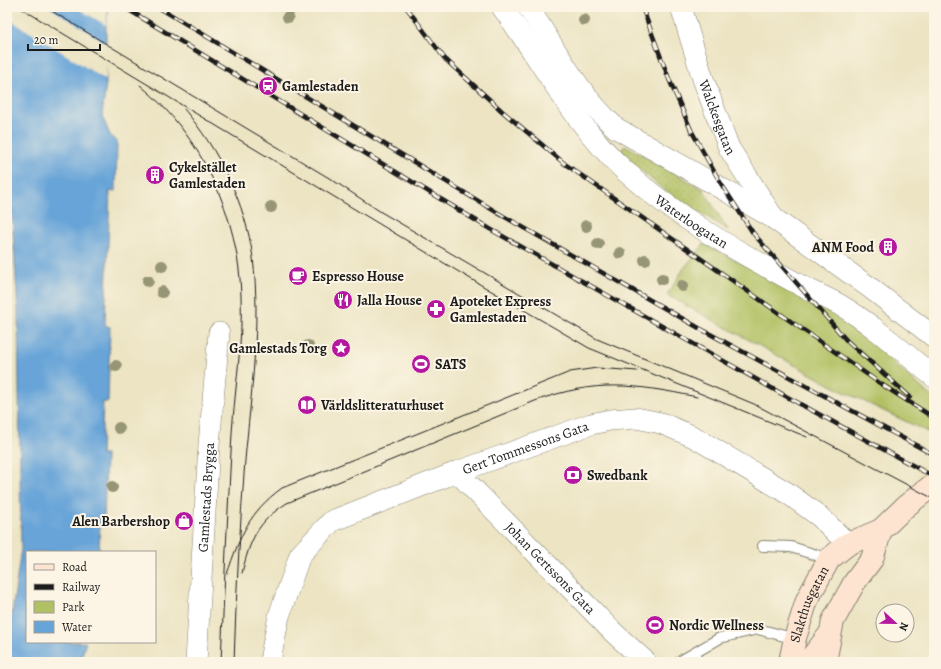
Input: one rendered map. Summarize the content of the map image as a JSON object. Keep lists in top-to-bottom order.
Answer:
{
  "streets": {
    "main road": ["Slakthusgatan"],
    "street": [
      "Walckesgatan",
      "Waterloogatan",
      "Gert Tommessons Gata",
      "Gamlestads Brygga",
      "Johan Gertssons Gata"
    ]
  },
  "crossings": [
    ["Gert Tommessons Gata", "Johan Gertssons Gata"],
    ["Gert Tommessons Gata", "Slakthusgatan"]
  ],
  "places": {
    "station": ["Gamlestaden"],
    "building": ["Cykelstället Gamlestaden", "ANM Food"],
    "cafe": ["Espresso House"],
    "restaurant": ["Jalla House"],
    "pharmacy": ["Apoteket Express Gamlestaden"],
    "place": ["Gamlestads Torg"],
    "sports": ["SATS", "Nordic Wellness"],
    "library": ["Världslitteraturhuset"],
    "bank": ["Swedbank"],
    "shop": ["Alen Barbershop"]
  },
  "legend": [
    "Road",
    "Railway",
    "Park",
    "Water"
  ],
  "scale_bar": "20 m",
  "north": "right"
}
